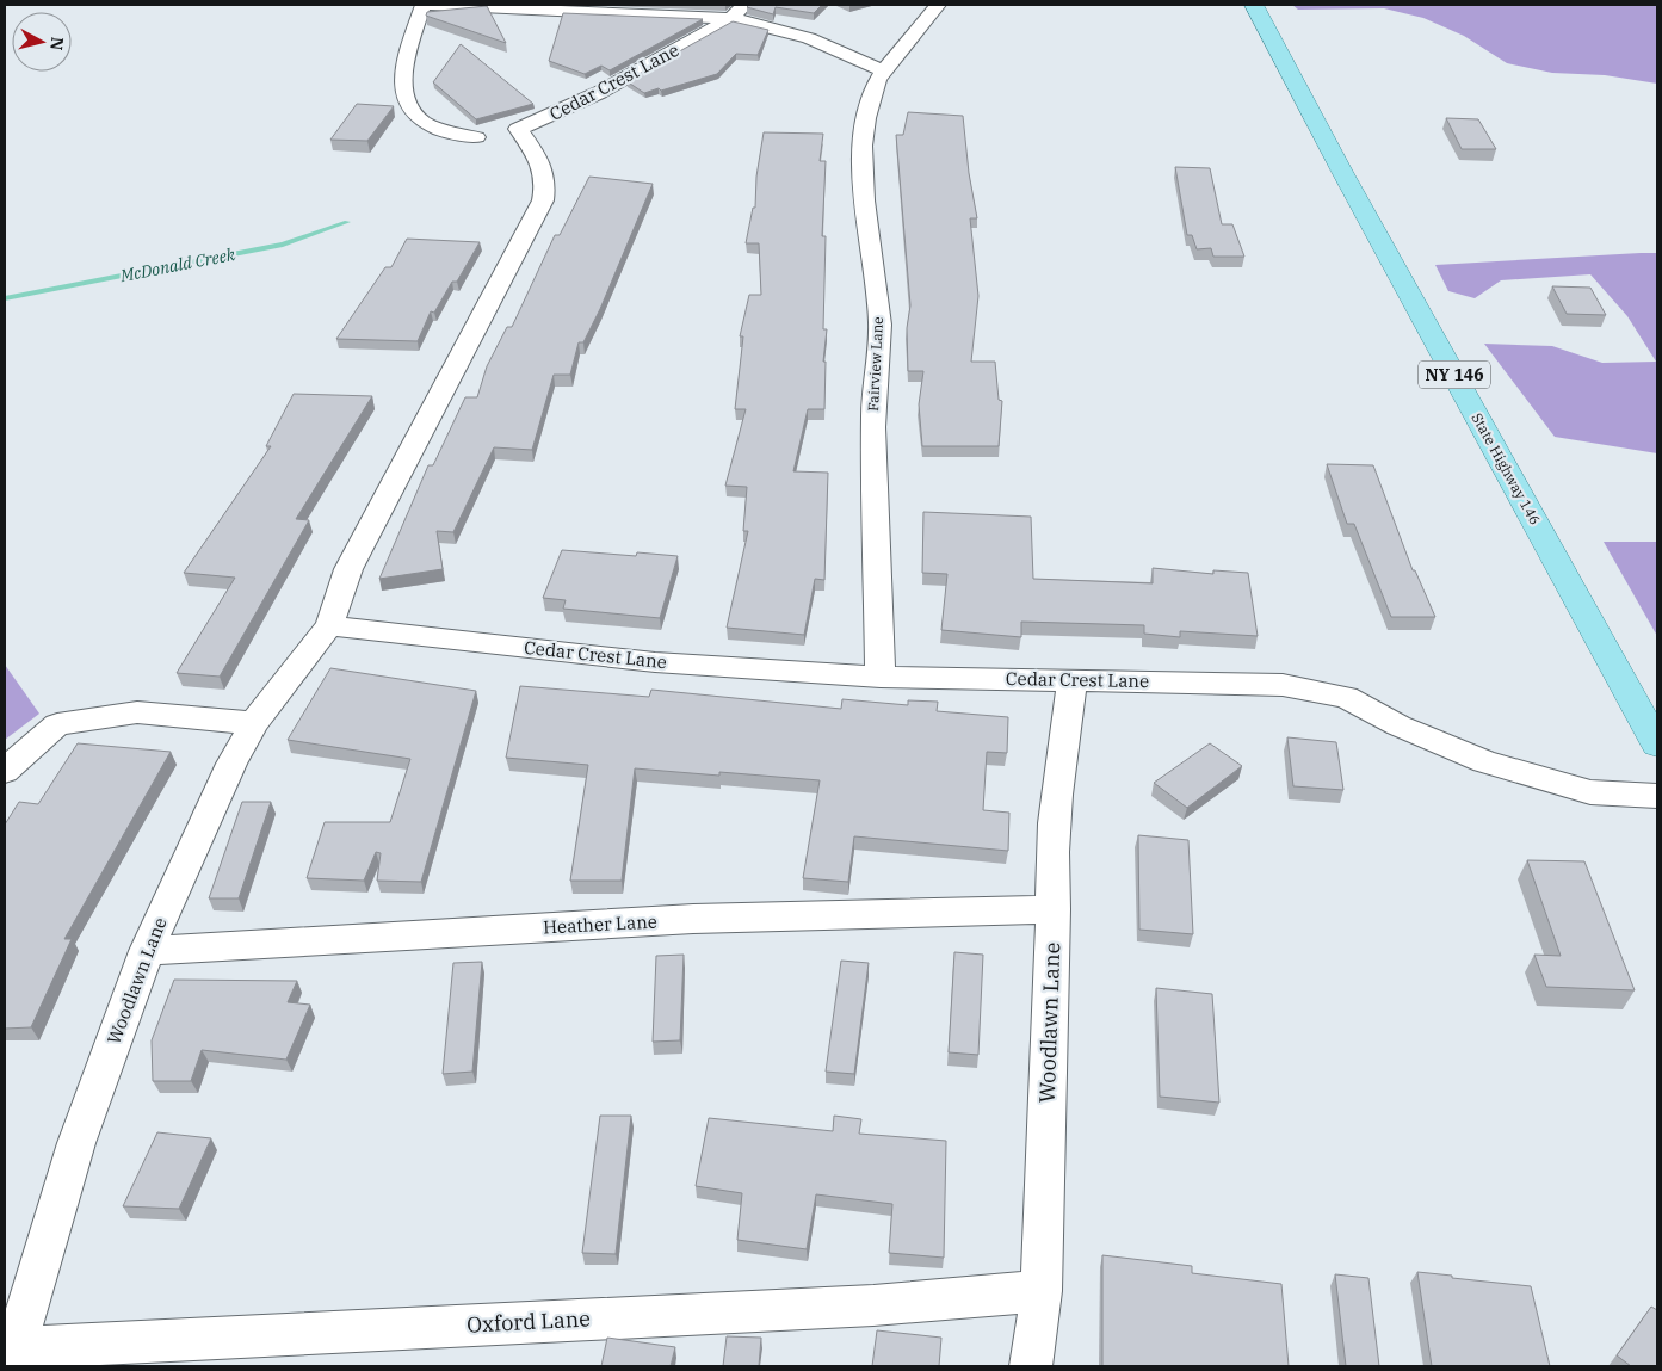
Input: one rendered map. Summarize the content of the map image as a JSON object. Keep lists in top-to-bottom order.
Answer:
{
  "streets": {
    "main road": ["NY 146", "State Highway 146"],
    "street": [
      "Cedar Crest Lane",
      "Fairview Lane",
      "Heather Lane",
      "Woodlawn Lane",
      "Oxford Lane"
    ]
  },
  "crossings": [
    ["Cedar Crest Lane", "Fairview Lane"],
    ["Cedar Crest Lane", "Woodlawn Lane"],
    ["Heather Lane", "Woodlawn Lane"],
    ["Woodlawn Lane", "Oxford Lane"]
  ],
  "water": ["McDonald Creek"],
  "north": "right"
}
